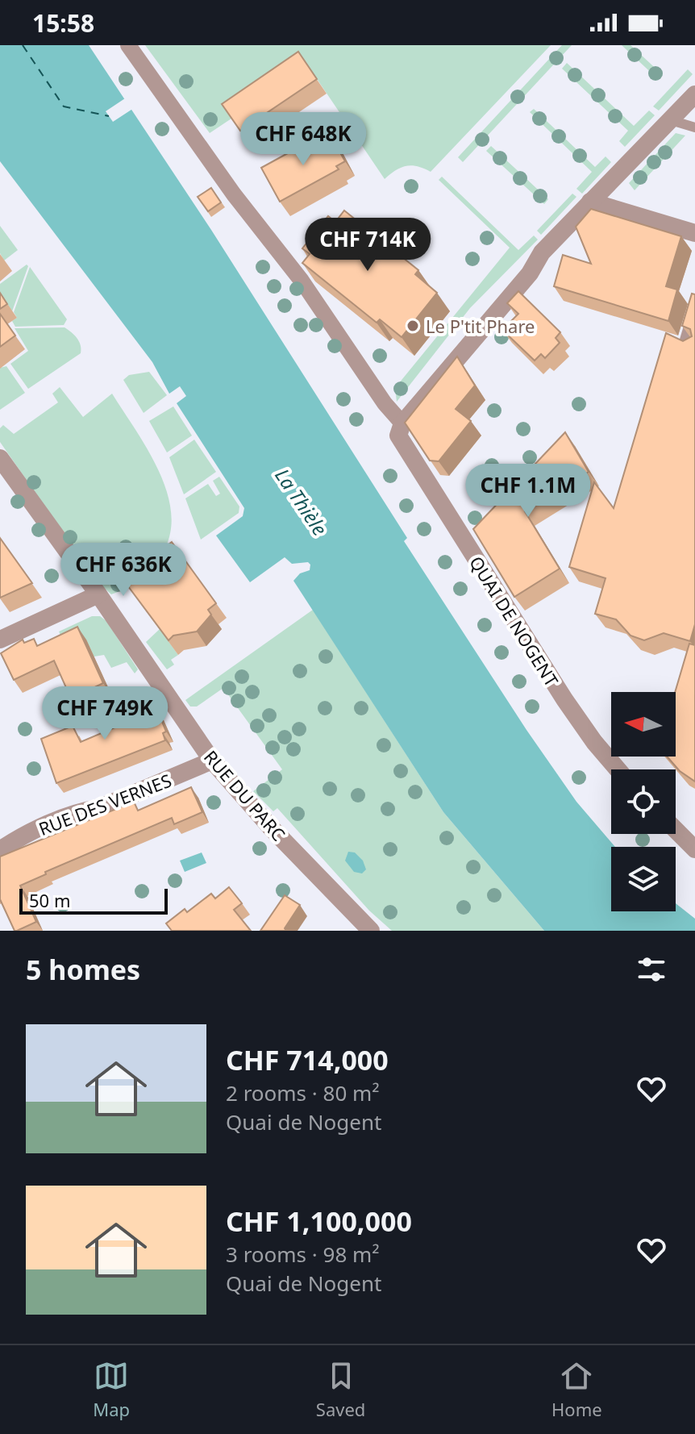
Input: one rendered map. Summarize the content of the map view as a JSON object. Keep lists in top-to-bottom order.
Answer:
{
  "streets": {
    "street": ["QUAI DE NOGENT", "RUE DU PARC", "RUE DES VERNES"]
  },
  "crossings": [
    ["RUE DU PARC", "RUE DES VERNES"]
  ],
  "water": ["La Thièle"],
  "places": ["Le P'tit Phare"],
  "scale_bar": "50 m",
  "north": "left",
  "page": {
    "status": "15:58",
    "price": [
      "CHF 648K",
      "CHF 714K",
      "CHF 1.1M",
      "CHF 636K",
      "CHF 749K"
    ],
    "scale": "50 m",
    "heading": "5 homes",
    "list": [
      {
        "name": "CHF 714,000",
        "note": "2 rooms · 80 m² · Quai de Nogent"
      },
      {
        "name": "CHF 1,100,000",
        "note": "3 rooms · 98 m² · Quai de Nogent"
      }
    ],
    "tabs": ["Map", "Saved", "Home"]
  }
}
